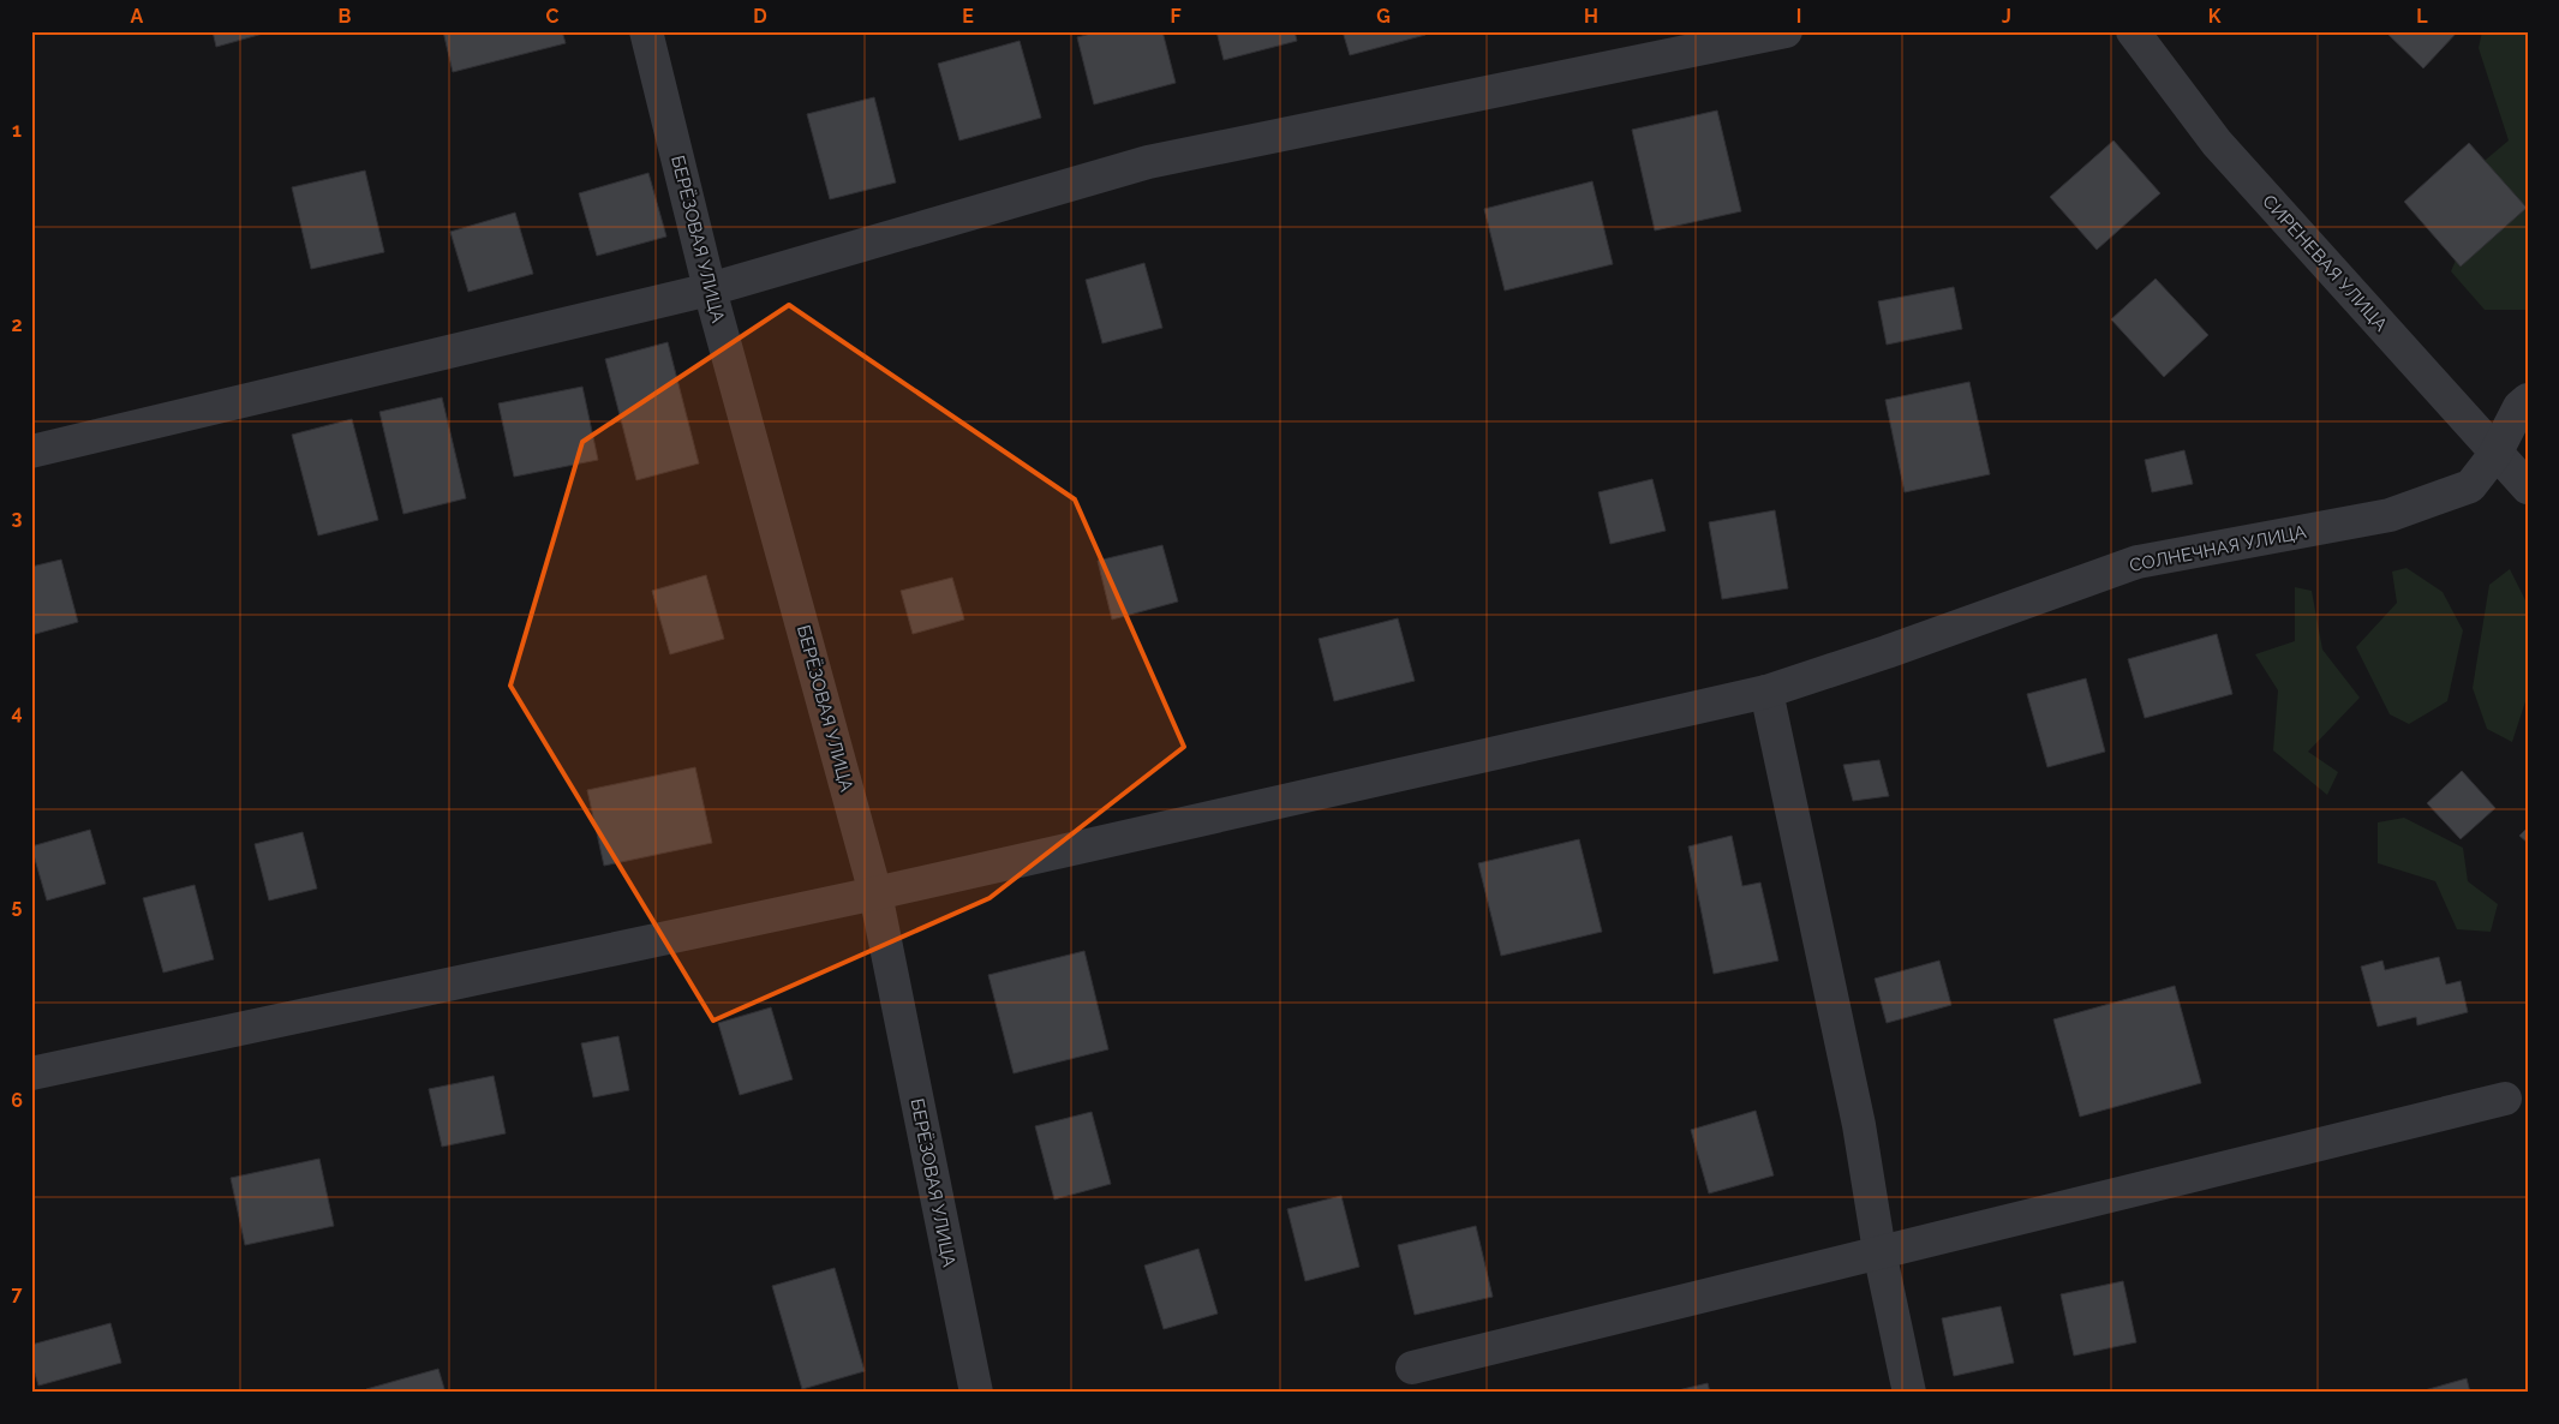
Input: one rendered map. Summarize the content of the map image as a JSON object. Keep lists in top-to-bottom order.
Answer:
{
  "streets": {
    "street": ["БЕРЁЗОВАЯ УЛИЦА", "СИРЕНЕВАЯ УЛИЦА", "СОЛНЕЧНАЯ УЛИЦА"]
  },
  "crossings": [
    ["БЕРЁЗОВАЯ УЛИЦА", "СОЛНЕЧНАЯ УЛИЦА"],
    ["СИРЕНЕВАЯ УЛИЦА", "СОЛНЕЧНАЯ УЛИЦА"]
  ],
  "grid": {
    "columns": [
      "A",
      "B",
      "C",
      "D",
      "E",
      "F",
      "G",
      "H",
      "I",
      "J",
      "K",
      "L"
    ],
    "rows": [
      "1",
      "2",
      "3",
      "4",
      "5",
      "6",
      "7"
    ]
  }
}
